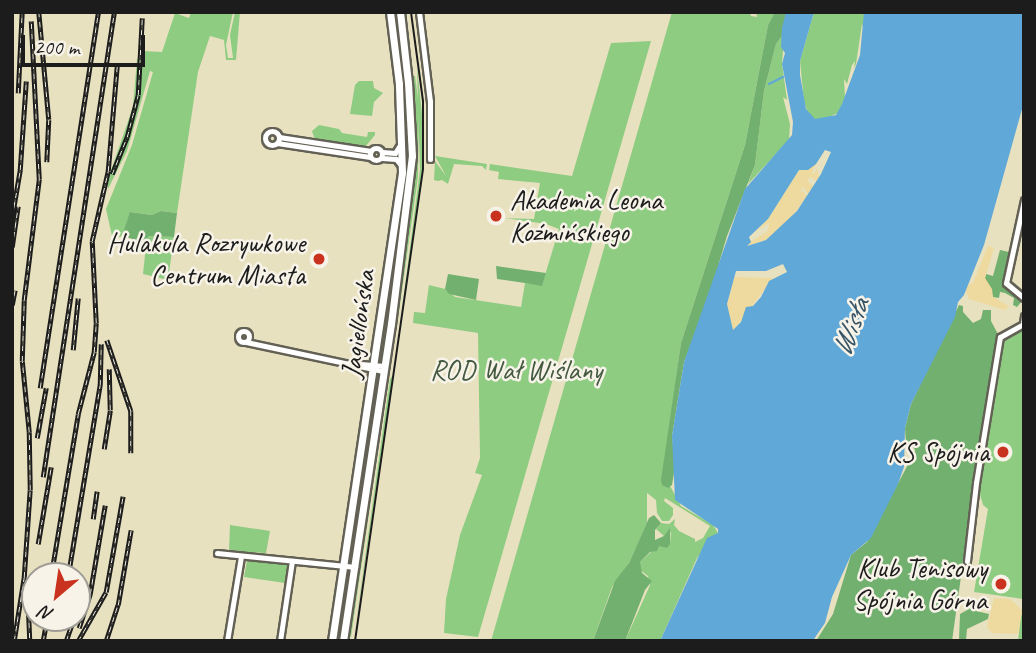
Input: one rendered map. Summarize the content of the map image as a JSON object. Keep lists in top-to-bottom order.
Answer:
{
  "streets": {
    "main road": ["Jagiellońska"]
  },
  "water": ["Wisła"],
  "parks": ["ROD Wał Wiślany"],
  "places": [
    "Akademia Leona Koźmińskiego",
    "Hulakula Rozrywkowe Centrum Miasta",
    "KS Spójnia",
    "Klub Tenisowy Spójnia Górna"
  ],
  "scale_bar": "200 m",
  "north": "bottom left"
}
